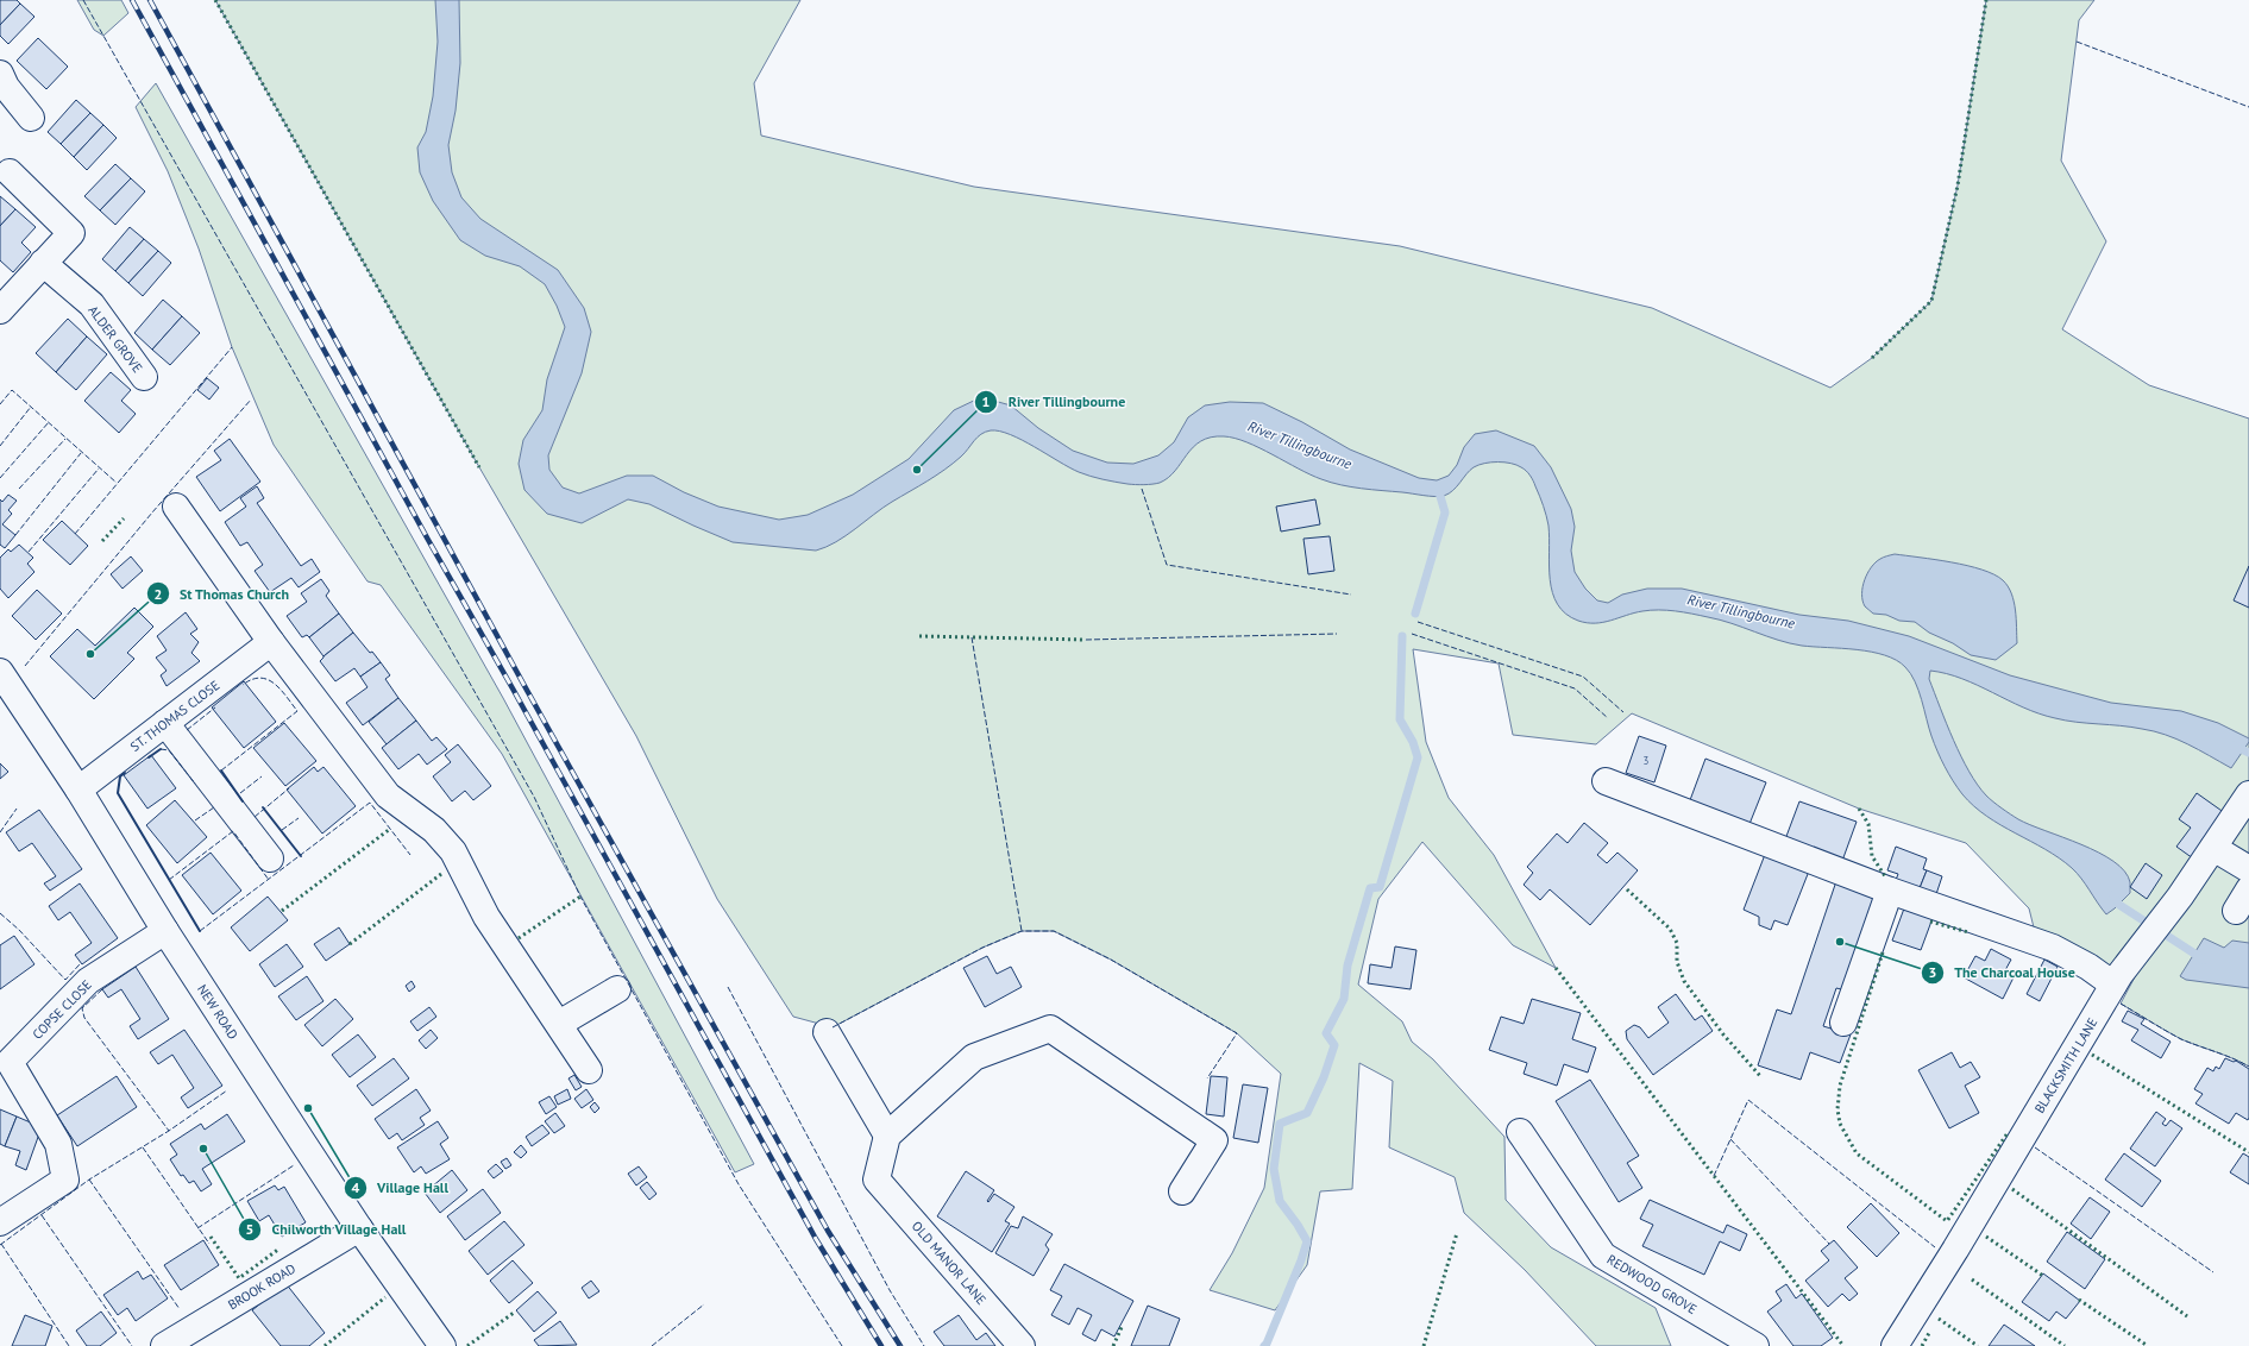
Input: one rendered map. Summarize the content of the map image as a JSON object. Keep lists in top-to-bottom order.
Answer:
{
  "streets": {
    "street": [
      "ALDER GROVE",
      "ST. THOMAS CLOSE",
      "COPSE CLOSE",
      "NEW ROAD",
      "BLACKSMITH LANE",
      "OLD MANOR LANE",
      "REDWOOD GROVE",
      "BROOK ROAD"
    ]
  },
  "crossings": [
    ["ST. THOMAS CLOSE", "NEW ROAD"],
    ["COPSE CLOSE", "NEW ROAD"],
    ["NEW ROAD", "BROOK ROAD"]
  ],
  "water": ["River Tillingbourne"],
  "places": [
    "River Tillingbourne",
    "St Thomas Church",
    "The Charcoal House",
    "Village Hall",
    "Chilworth Village Hall"
  ],
  "house_numbers": ["3"]
}
